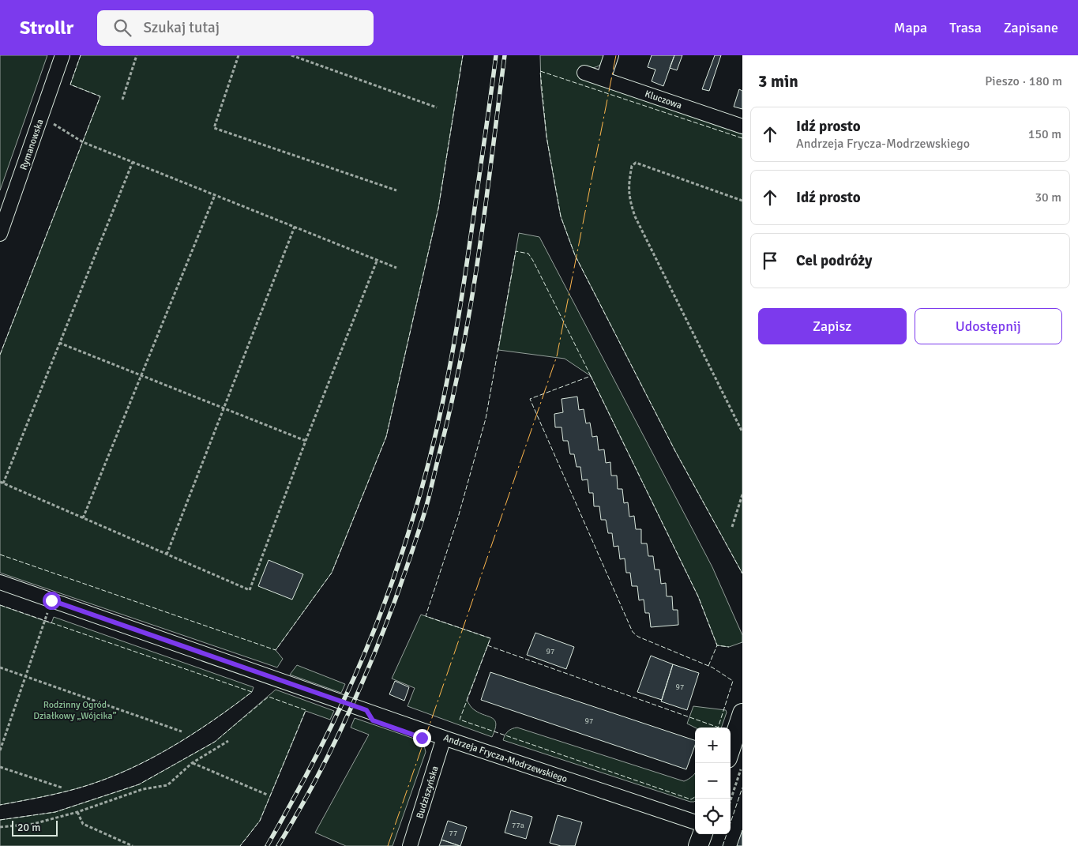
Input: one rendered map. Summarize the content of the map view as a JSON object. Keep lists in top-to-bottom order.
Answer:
{
  "streets": {
    "street": [
      "Kluczowa",
      "Rymanowska",
      "Andrzeja Frycza-Modrzewskiego",
      "Budziszyńska"
    ]
  },
  "crossings": [
    ["Andrzeja Frycza-Modrzewskiego", "Budziszyńska"]
  ],
  "parks": ["Rodzinny Ogród Działkowy „Wójcika”"],
  "house_numbers": [
    "97",
    "97",
    "97",
    "77a",
    "77"
  ],
  "scale_bar": "20 m",
  "page": {
    "header": "Strollr",
    "search": "Szukaj tutaj",
    "nav": ["Mapa", "Trasa", "Zapisane"],
    "heading": ["3 min", "Pieszo · 180 m"],
    "list": [
      ["Idź prosto", "Andrzeja Frycza-Modrzewskiego", "150 m"],
      ["Idź prosto", "30 m"],
      "Cel podróży"
    ],
    "buttons": ["Zapisz", "Udostępnij"],
    "map_buttons": ["+", "−"],
    "scale": "20 m"
  }
}
